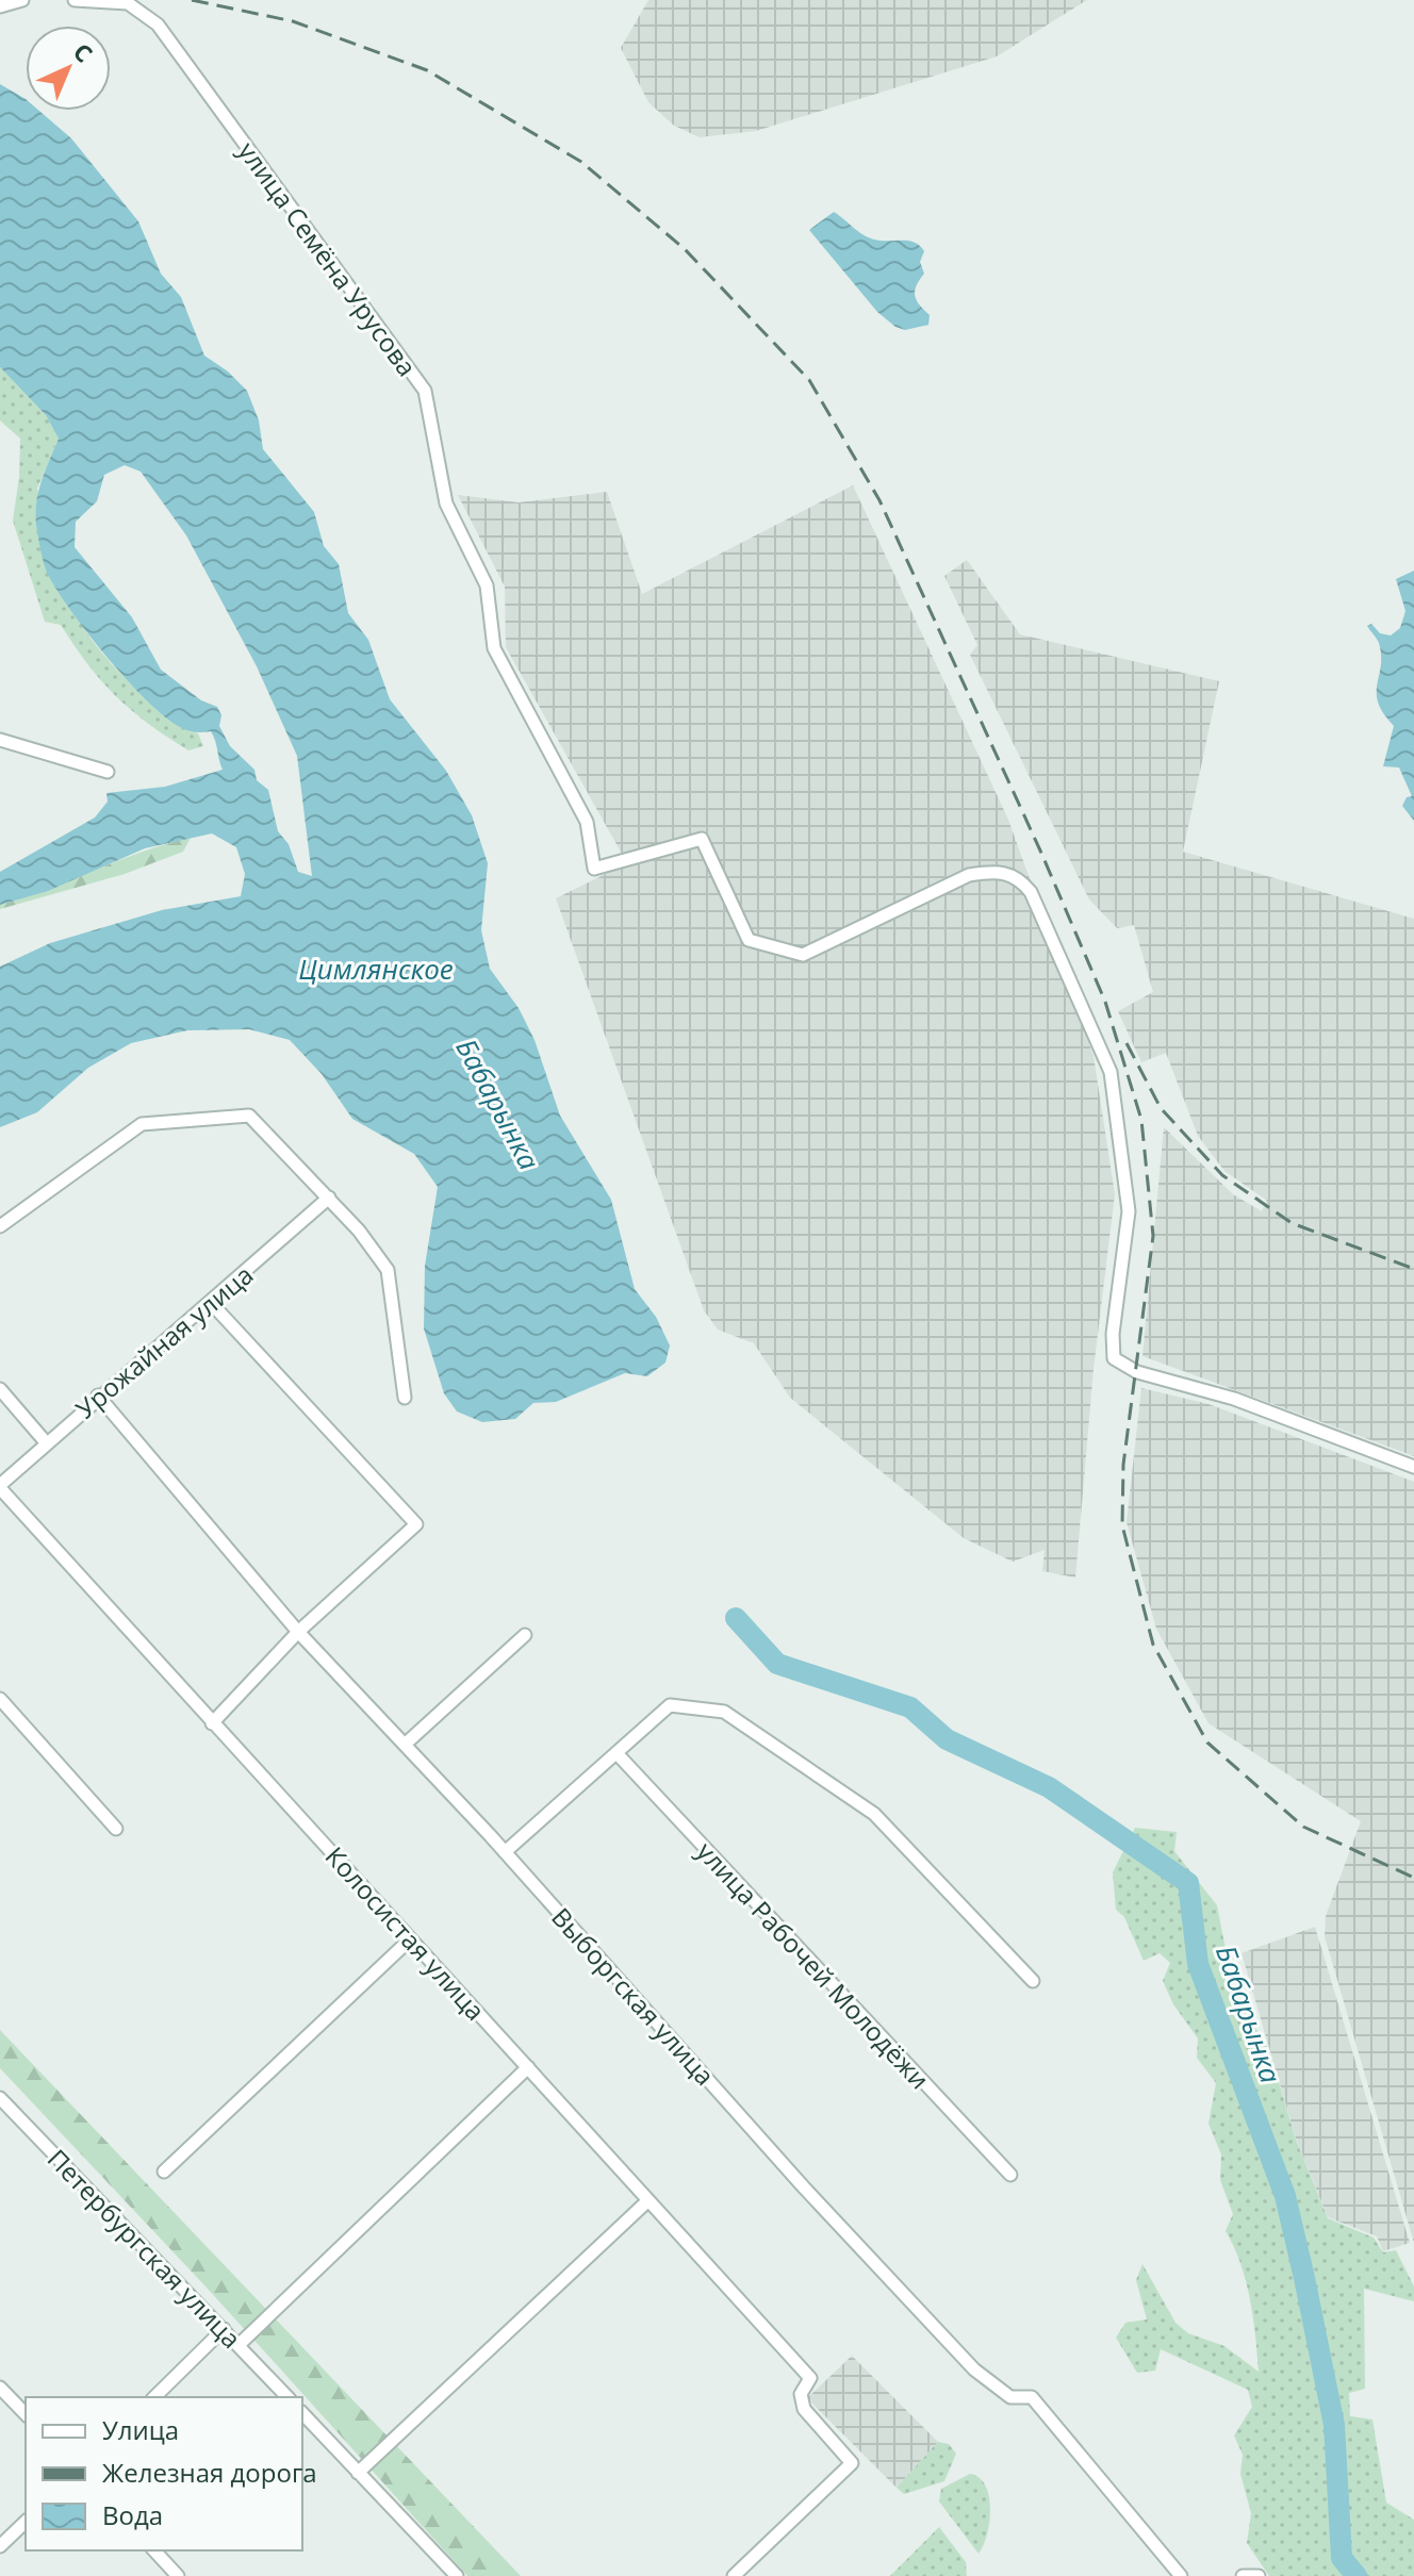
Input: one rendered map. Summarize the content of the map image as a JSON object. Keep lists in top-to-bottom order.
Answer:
{
  "streets": {
    "street": [
      "улица Семёна Урусова",
      "Урожайная улица",
      "Колосистая улица",
      "улица Рабочей Молодёжи",
      "Выборгская улица",
      "Петербургская улица"
    ]
  },
  "crossings": [
    ["Урожайная улица", "Колосистая улица"],
    ["Урожайная улица", "Выборгская улица"]
  ],
  "water": ["Цимлянское", "Бабарынка"],
  "legend": ["Улица", "Железная дорога", "Вода"],
  "north": "top right"
}
